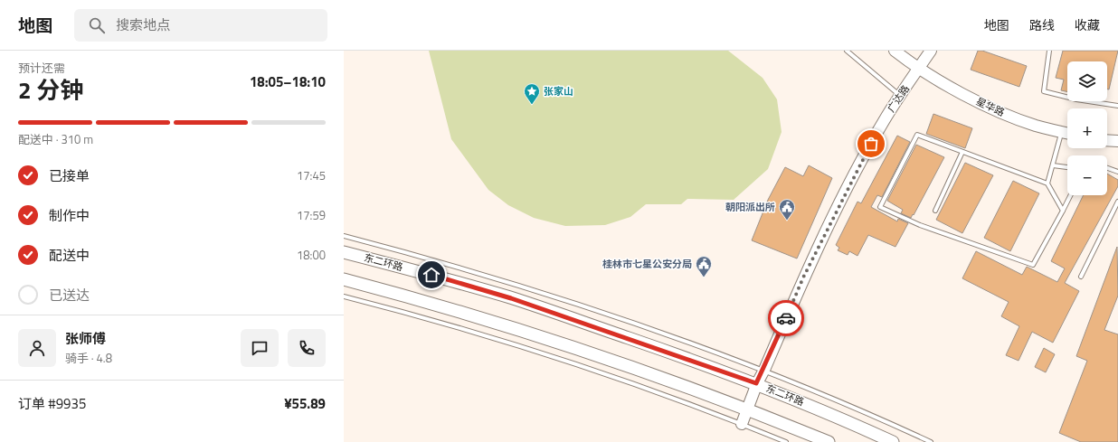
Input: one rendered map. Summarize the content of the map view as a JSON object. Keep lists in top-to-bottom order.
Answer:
{
  "streets": {
    "main road": ["东二环路"],
    "street": ["广达路", "星华路"]
  },
  "crossings": [
    ["广达路", "星华路"],
    ["广达路", "东二环路"]
  ],
  "places": {
    "place": ["张家山"],
    "public building": ["朝阳派出所", "桂林市七星公安分局"]
  },
  "page": {
    "header": "地图",
    "search": "搜索地点",
    "nav": ["地图", "路线", "收藏"],
    "heading": ["2 分钟", "预计还需", "18:05–18:10"],
    "panel": [
      "张师傅",
      "骑手 · 4.8",
      "订单 #9935",
      "¥55.89"
    ],
    "map_buttons": ["+", "−"],
    "bar": "配送中 · 310 m",
    "list": [
      ["已接单", "17:45"],
      ["制作中", "17:59"],
      ["配送中", "18:00"],
      "已送达"
    ]
  }
}
